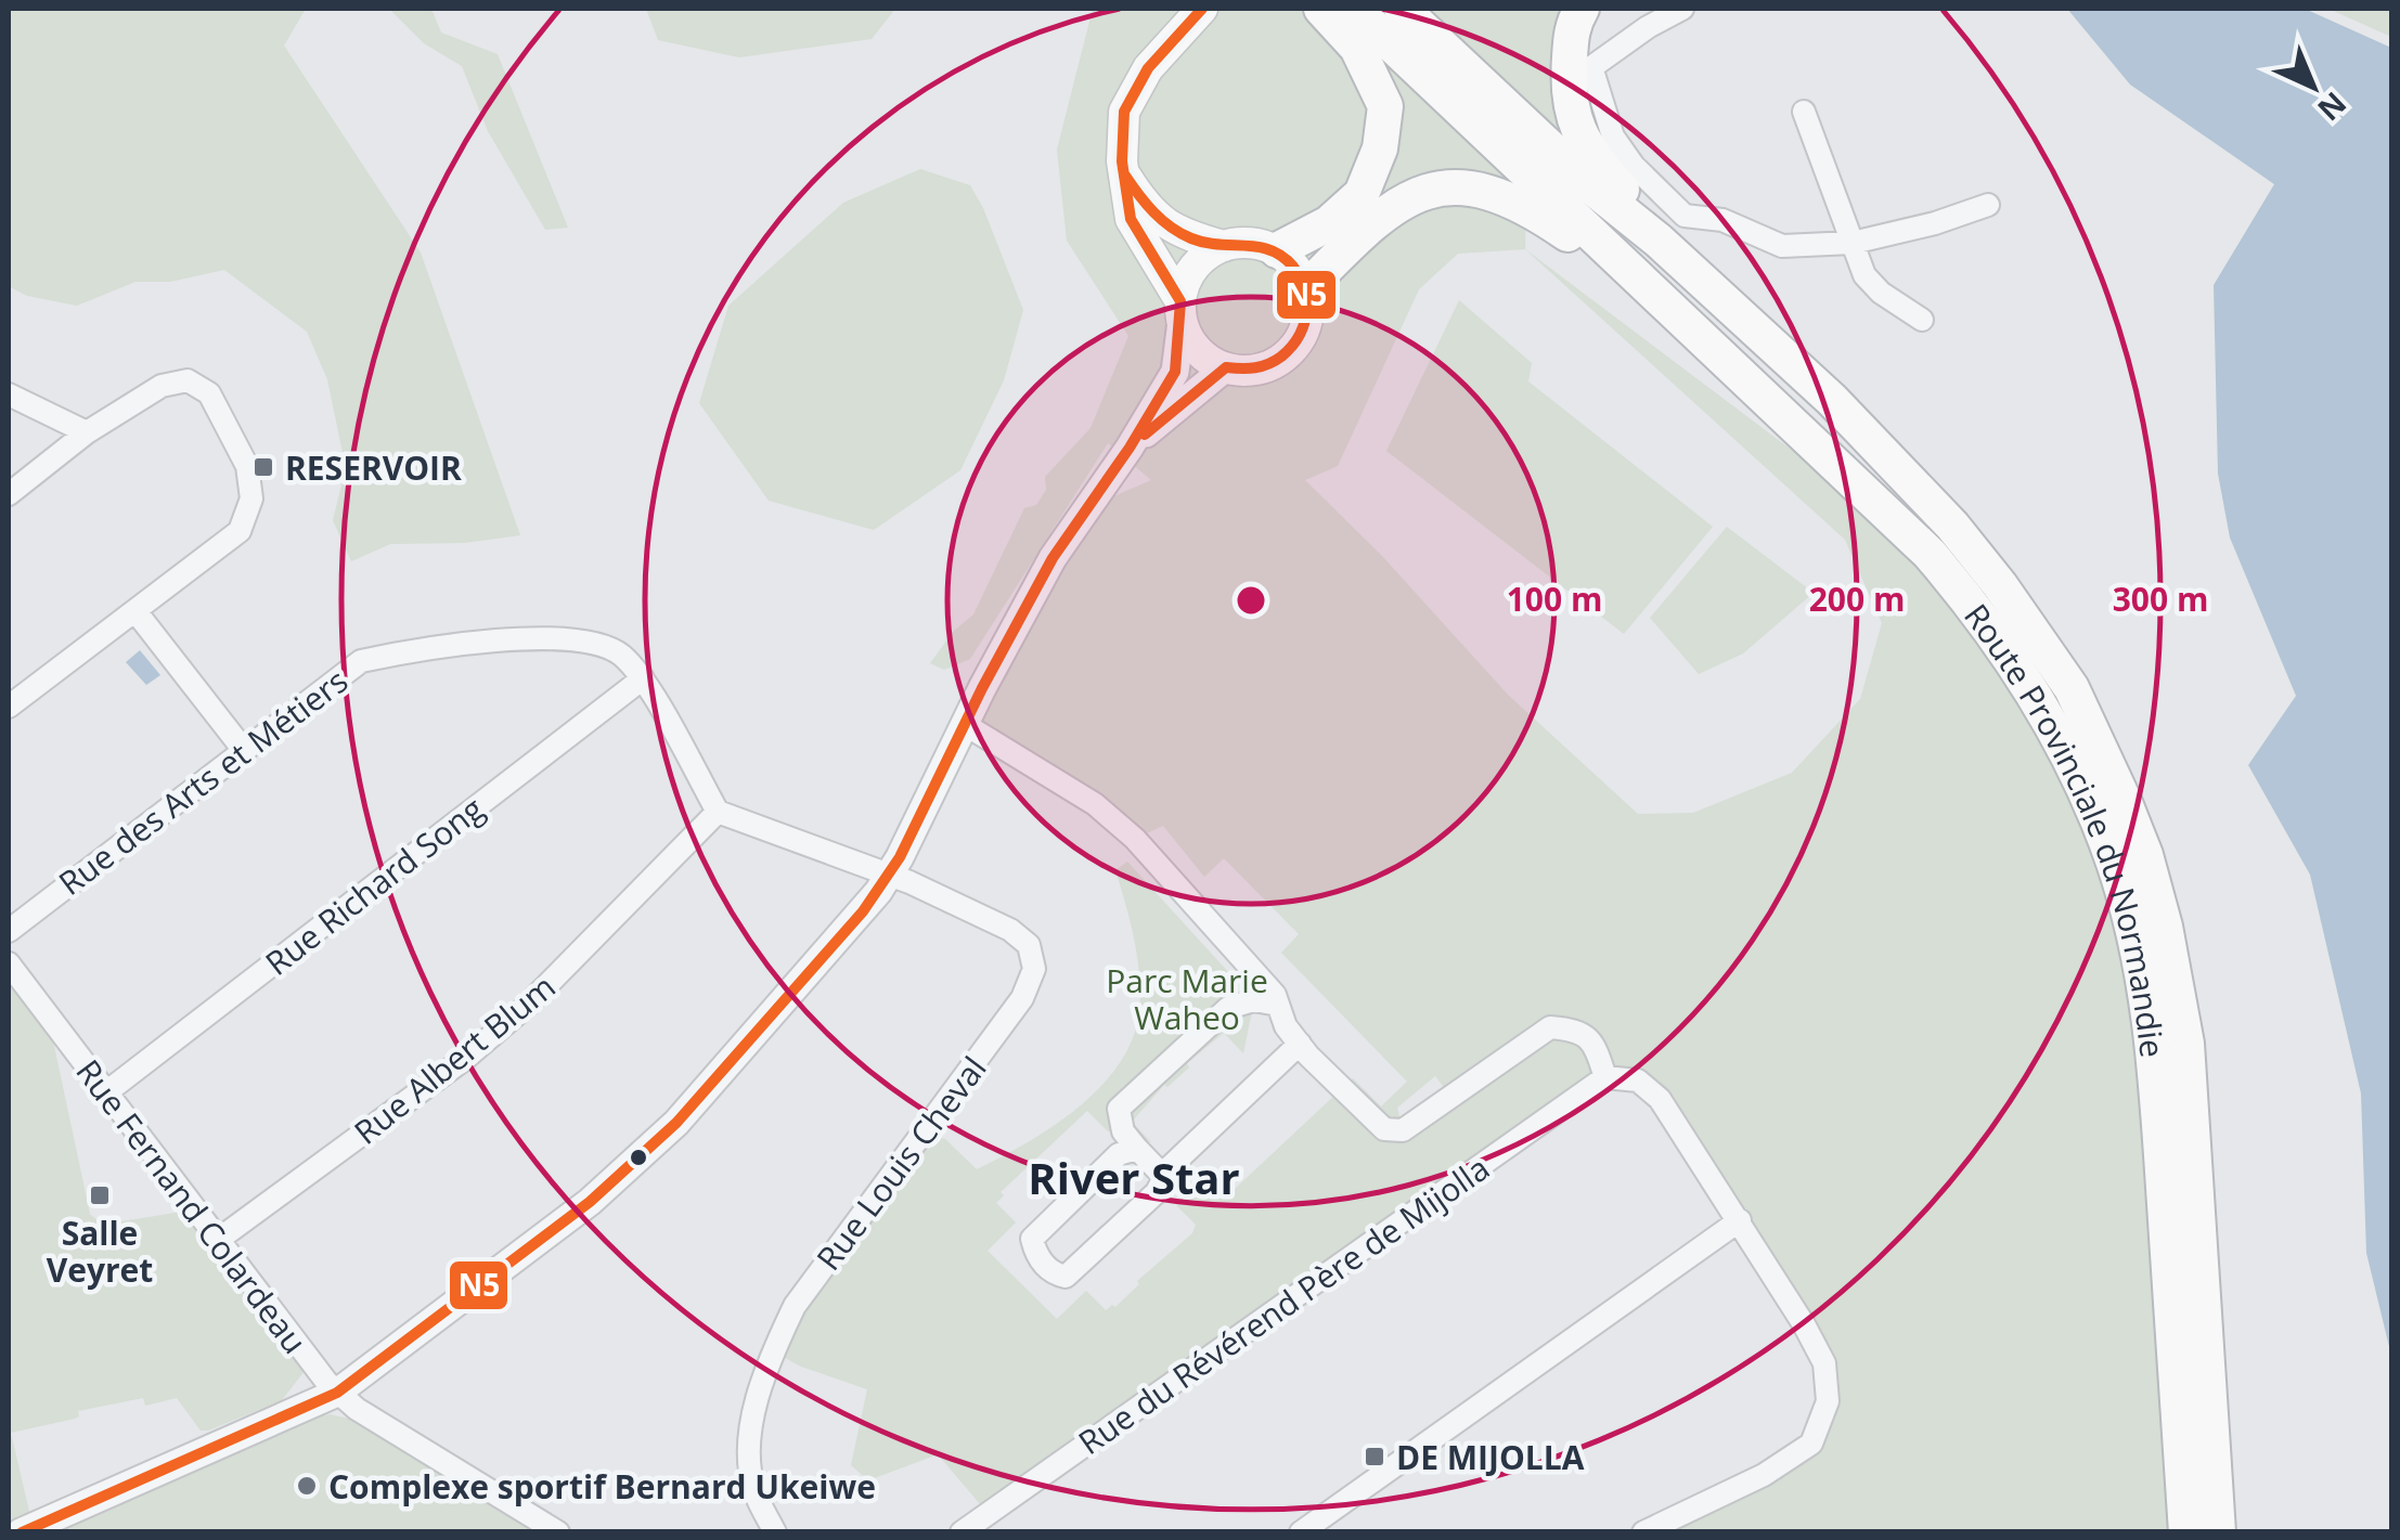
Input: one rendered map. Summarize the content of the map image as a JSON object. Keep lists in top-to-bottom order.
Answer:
{
  "streets": {
    "highway": ["Route Provinciale du Normandie"],
    "street": [
      "Rue des Arts et Métiers",
      "Rue Richard Song",
      "Rue Albert Blum",
      "Rue Louis Cheval",
      "Rue Fernand Colardeau",
      "Rue du Révérend Père de Mijolla"
    ]
  },
  "crossings": [
    ["Rue des Arts et Métiers", "Rue Richard Song"],
    ["Rue des Arts et Métiers", "Rue Albert Blum"],
    ["Rue Richard Song", "Rue Fernand Colardeau"],
    ["Rue Albert Blum", "Rue Fernand Colardeau"]
  ],
  "districts": ["River Star"],
  "parks": ["Parc Marie Waheo"],
  "places": {
    "transit": ["RESERVOIR", "Salle Veyret", "DE MIJOLLA"],
    "other": ["Complexe sportif Bernard Ukeiwe"]
  },
  "lines": ["transit line N5"],
  "north": "bottom right",
  "rings": ["100 m", "200 m", "300 m"]
}
